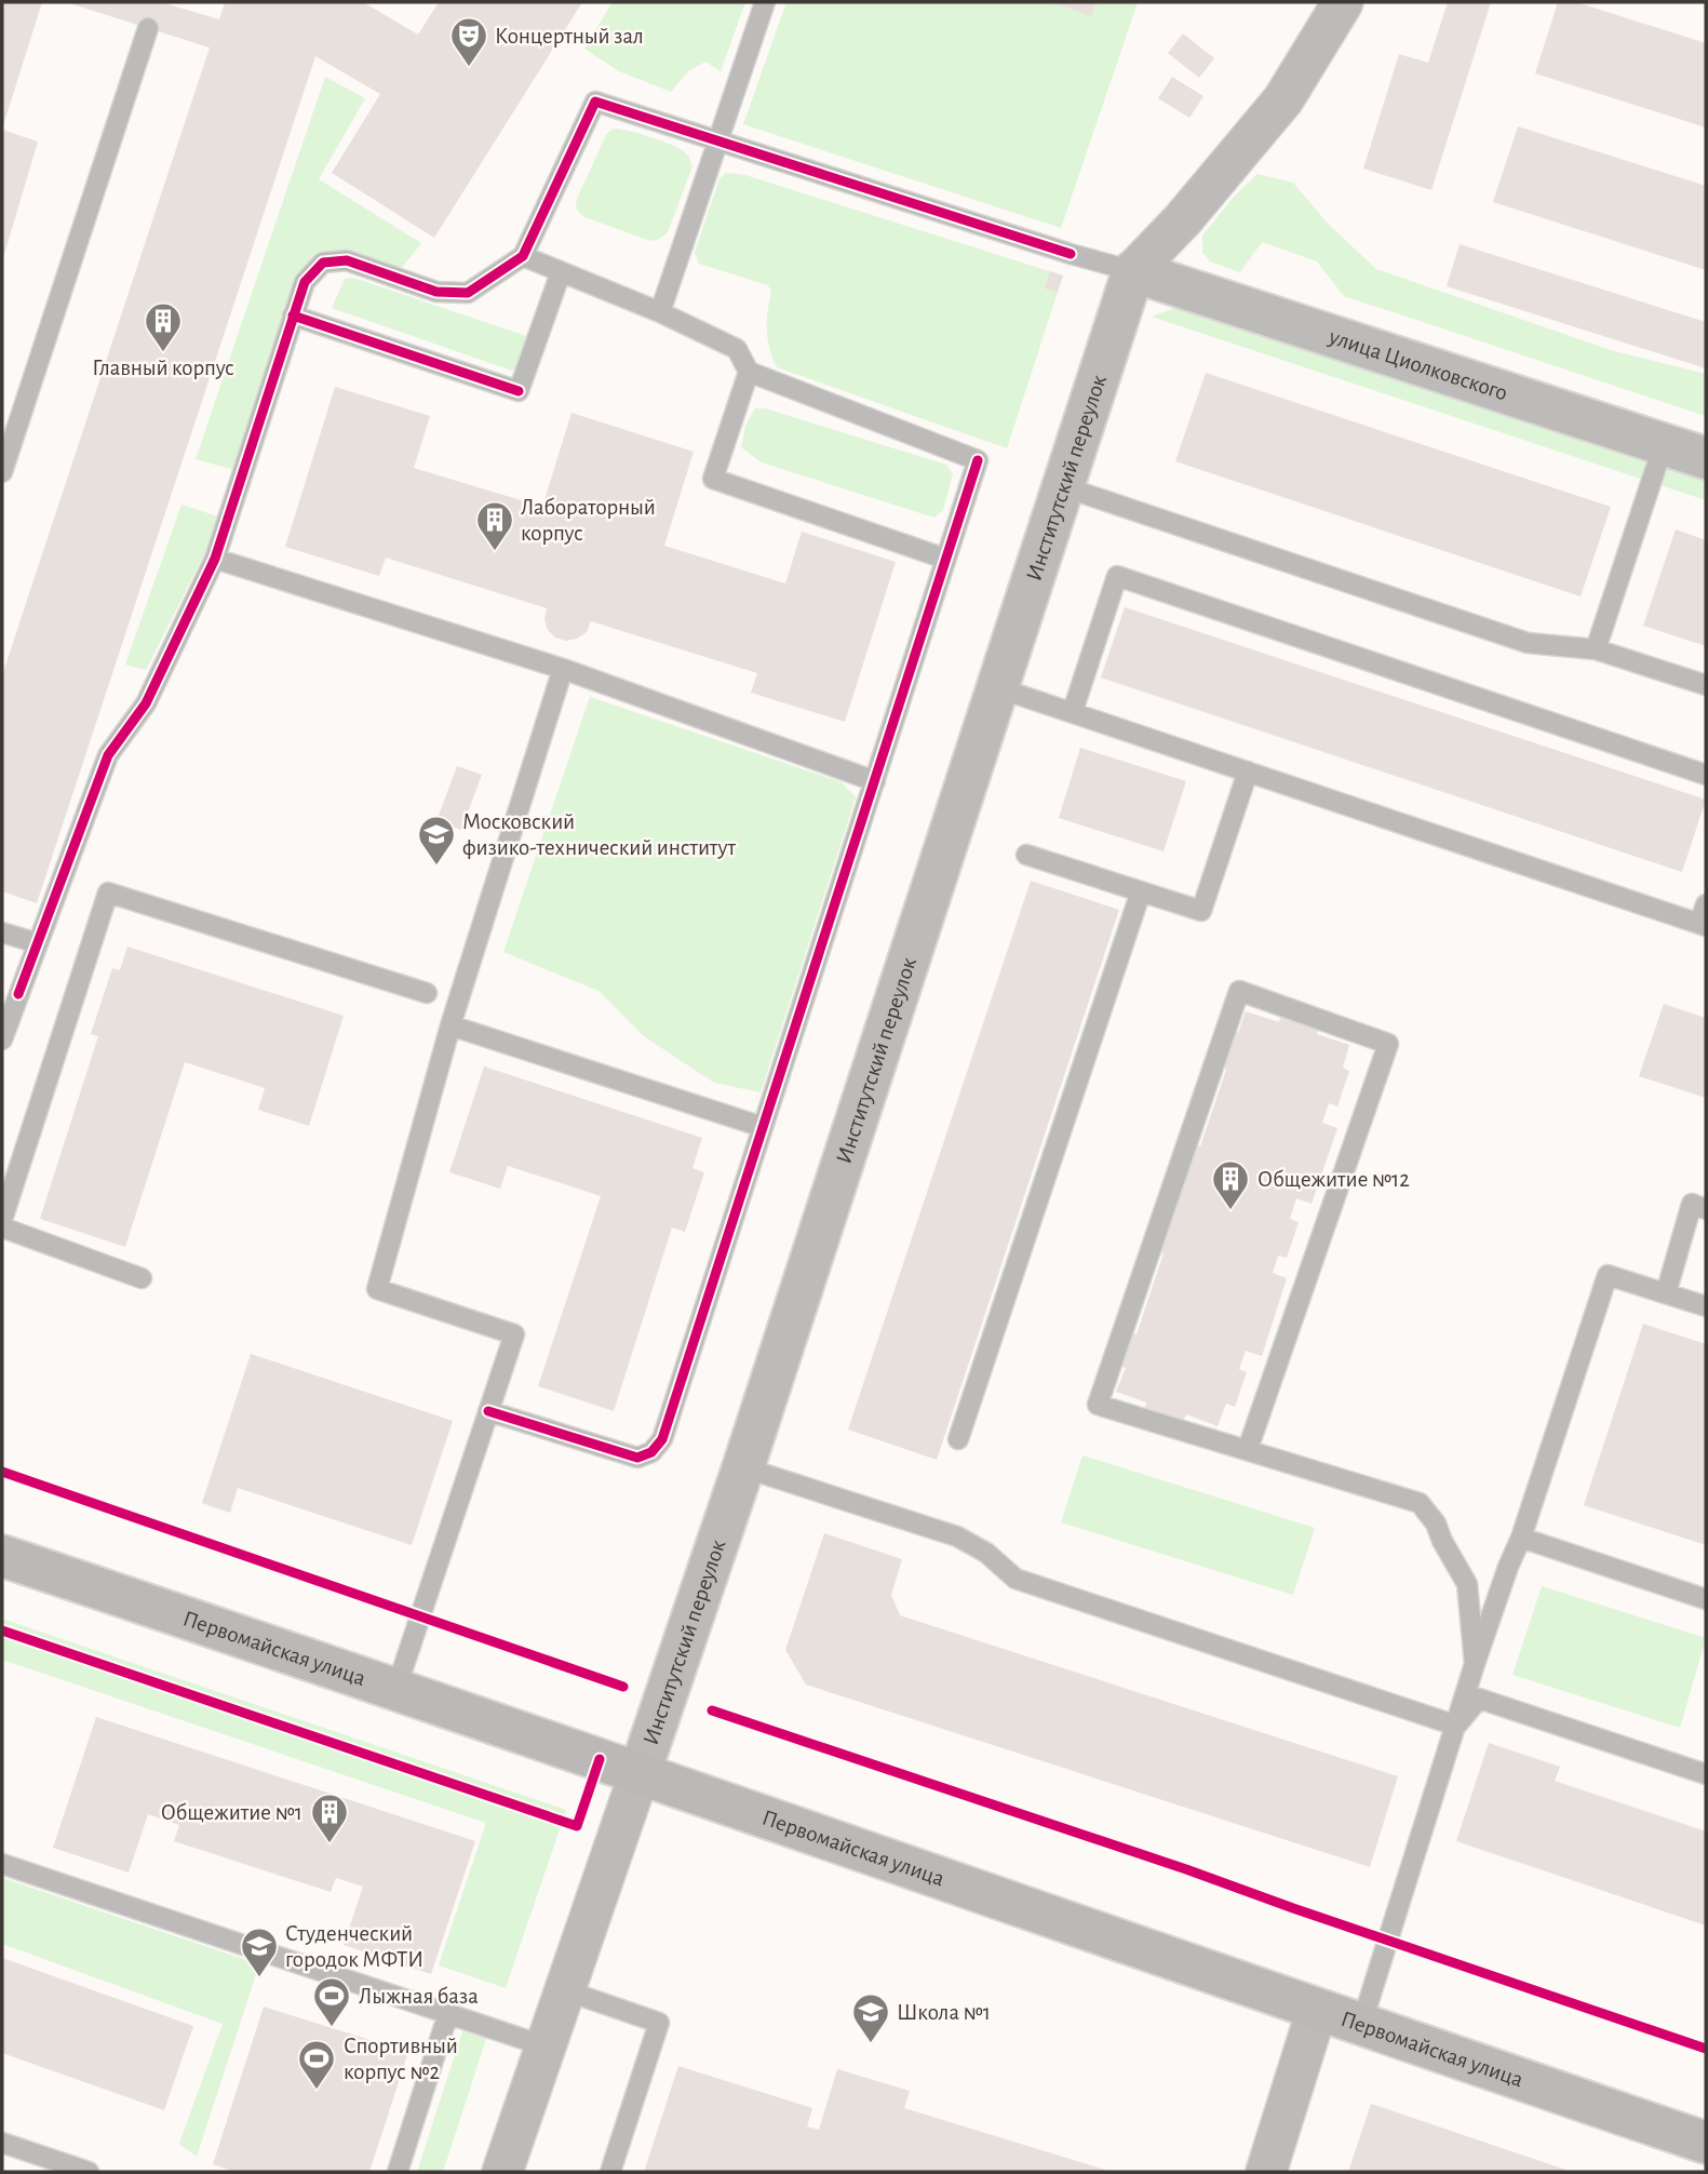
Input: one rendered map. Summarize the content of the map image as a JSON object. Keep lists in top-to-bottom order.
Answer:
{
  "streets": {
    "main road": ["Первомайская улица"],
    "street": ["улица Циолковского", "Институтский переулок"]
  },
  "crossings": [
    ["улица Циолковского", "Институтский переулок"],
    ["Институтский переулок", "Первомайская улица"]
  ],
  "places": {
    "theatre": ["Концертный зал"],
    "building": [
      "Главный корпус",
      "Лабораторный корпус",
      "Общежитие №12",
      "Общежитие №1"
    ],
    "school or university": ["Московский физико-технический институт", "Студенческий городок МФТИ", "Школа №1"],
    "sports": ["Лыжная база", "Спортивный корпус №2"]
  }
}
